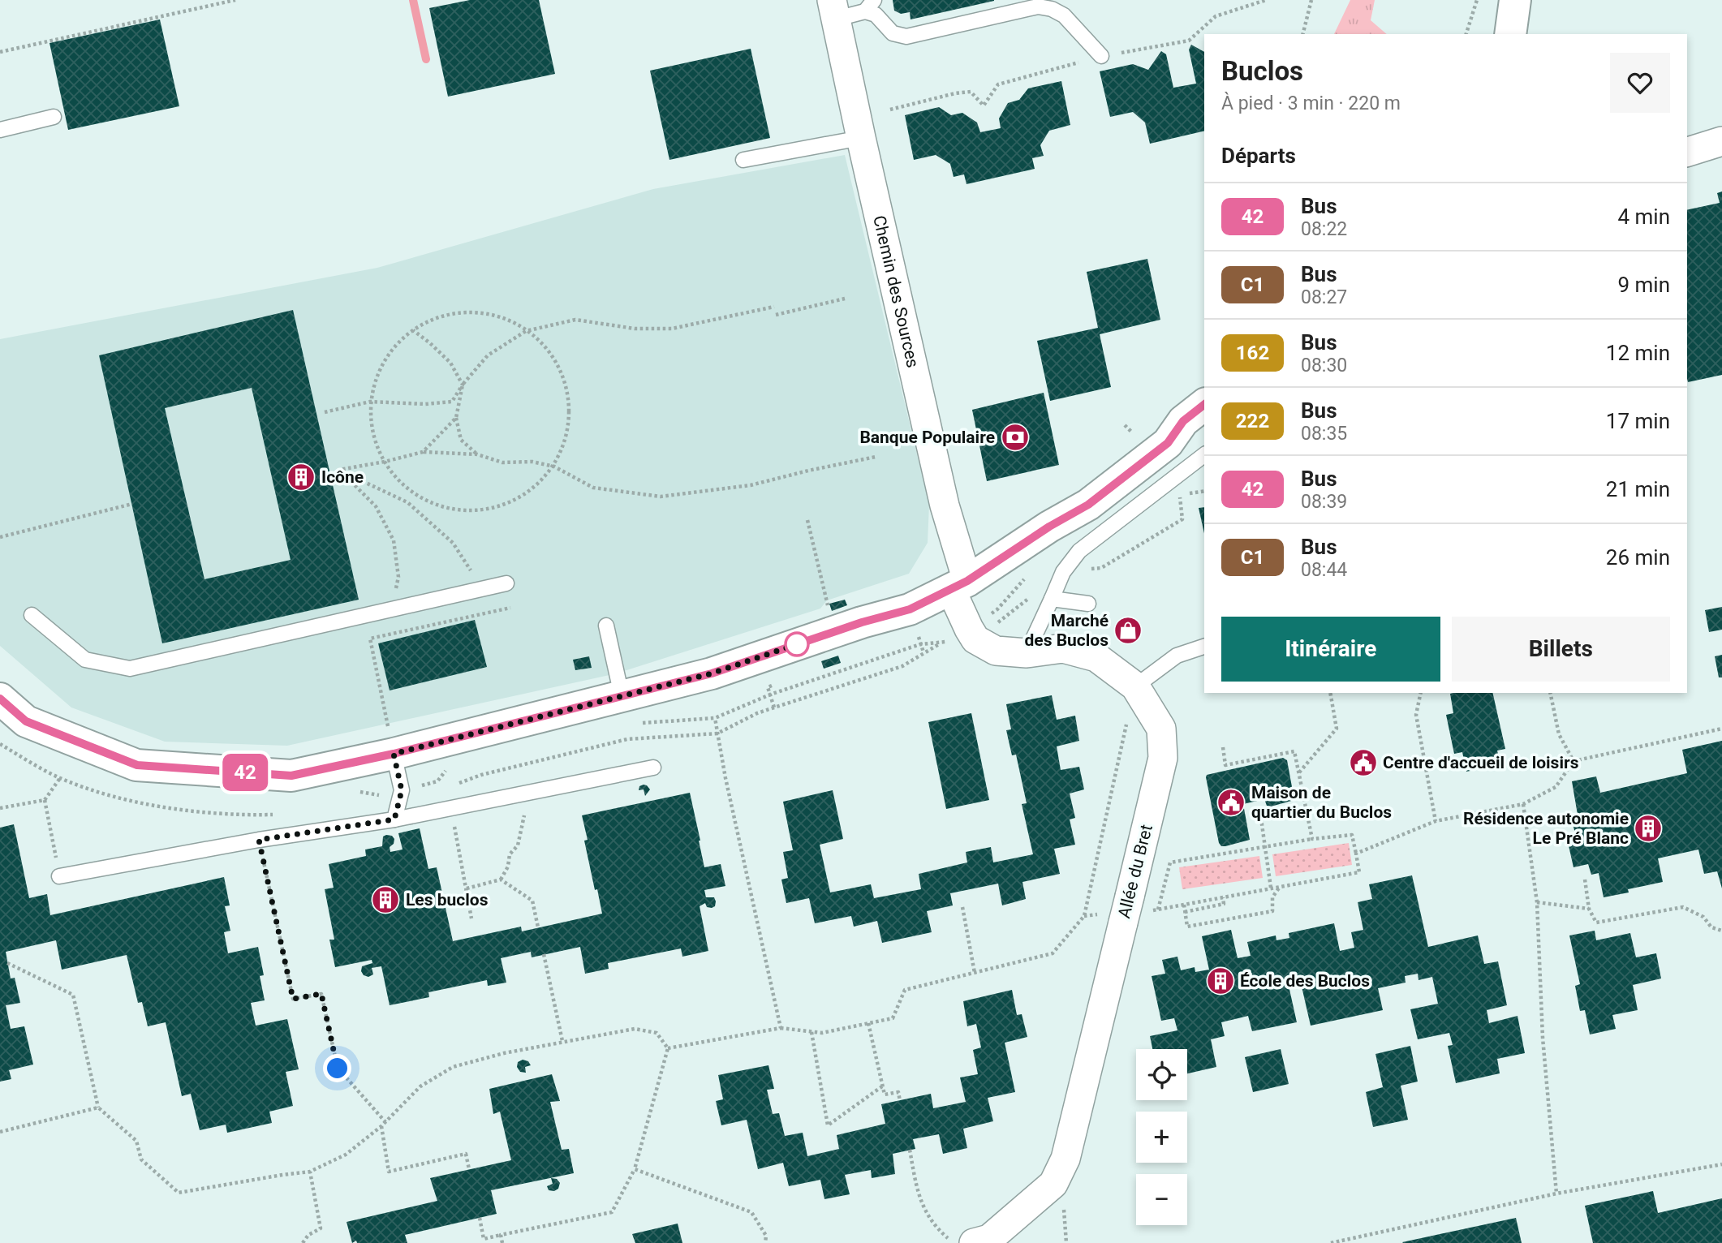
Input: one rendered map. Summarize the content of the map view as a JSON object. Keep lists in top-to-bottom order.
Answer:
{
  "streets": {
    "street": ["Chemin des Sources", "Allée du Bret"]
  },
  "crossings": [
    ["Chemin des Sources", "Allée du Bret"]
  ],
  "places": {
    "bank": ["Banque Populaire"],
    "building": [
      "Icône",
      "Résidence autonomie Le Pré Blanc",
      "Les buclos",
      "École des Buclos"
    ],
    "shop": ["Marché des Buclos"],
    "public building": ["Centre d'accueil de loisirs", "Maison de quartier du Buclos"]
  },
  "lines": ["bus line 42"],
  "page": {
    "on_map": "42",
    "heading": [
      ["Buclos", "À pied · 3 min · 220 m"],
      "Départs"
    ],
    "list": [
      {
        "mark": "42",
        "name": "Bus",
        "note": "08:22",
        "value": "4 min"
      },
      {
        "mark": "C1",
        "name": "Bus",
        "note": "08:27",
        "value": "9 min"
      },
      {
        "mark": "162",
        "name": "Bus",
        "note": "08:30",
        "value": "12 min"
      },
      {
        "mark": "222",
        "name": "Bus",
        "note": "08:35",
        "value": "17 min"
      },
      {
        "mark": "42",
        "name": "Bus",
        "note": "08:39",
        "value": "21 min"
      },
      {
        "mark": "C1",
        "name": "Bus",
        "note": "08:44",
        "value": "26 min"
      }
    ],
    "buttons": ["Itinéraire", "Billets"],
    "map_buttons": ["+", "−"]
  }
}
